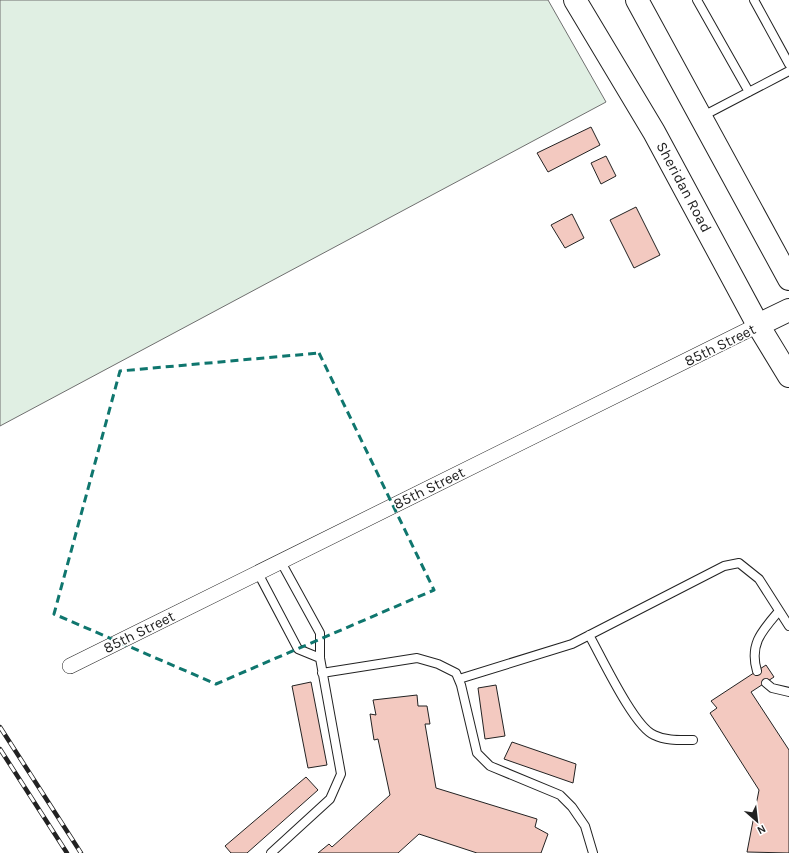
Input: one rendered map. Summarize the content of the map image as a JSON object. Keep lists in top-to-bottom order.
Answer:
{
  "streets": {
    "main road": ["Sheridan Road", "85th Street"]
  },
  "crossings": [
    ["Sheridan Road", "85th Street"]
  ],
  "north": "bottom right"
}
